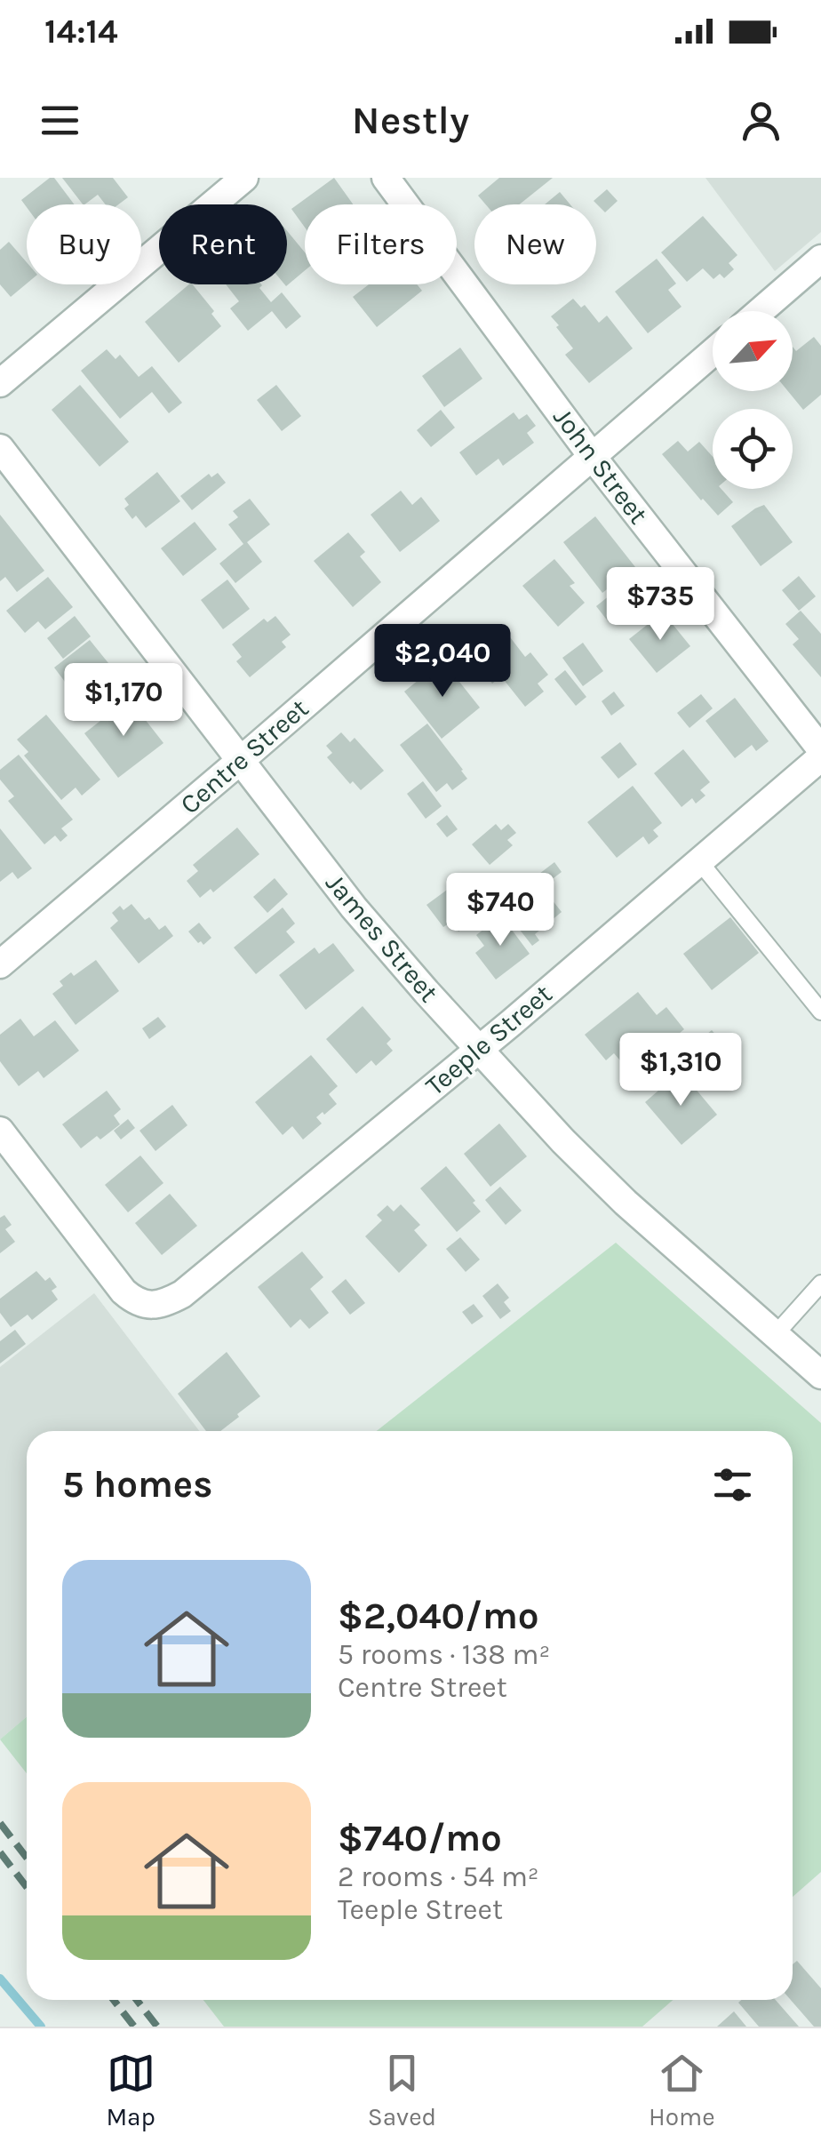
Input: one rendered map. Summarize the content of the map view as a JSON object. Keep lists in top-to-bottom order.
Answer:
{
  "streets": {
    "street": [
      "John Street",
      "Centre Street",
      "James Street",
      "Teeple Street"
    ]
  },
  "crossings": [
    ["John Street", "Centre Street"],
    ["Centre Street", "James Street"],
    ["James Street", "Teeple Street"]
  ],
  "north": "top right",
  "page": {
    "status": "14:14",
    "header": "Nestly",
    "chip": [
      "Buy",
      "Rent",
      "Filters",
      "New"
    ],
    "price": [
      "$735",
      "$2,040",
      "$1,170",
      "$740",
      "$1,310"
    ],
    "heading": "5 homes",
    "list": [
      {
        "name": "$2,040/mo",
        "note": "5 rooms · 138 m² · Centre Street"
      },
      {
        "name": "$740/mo",
        "note": "2 rooms · 54 m² · Teeple Street"
      }
    ],
    "tabs": ["Map", "Saved", "Home"]
  }
}
